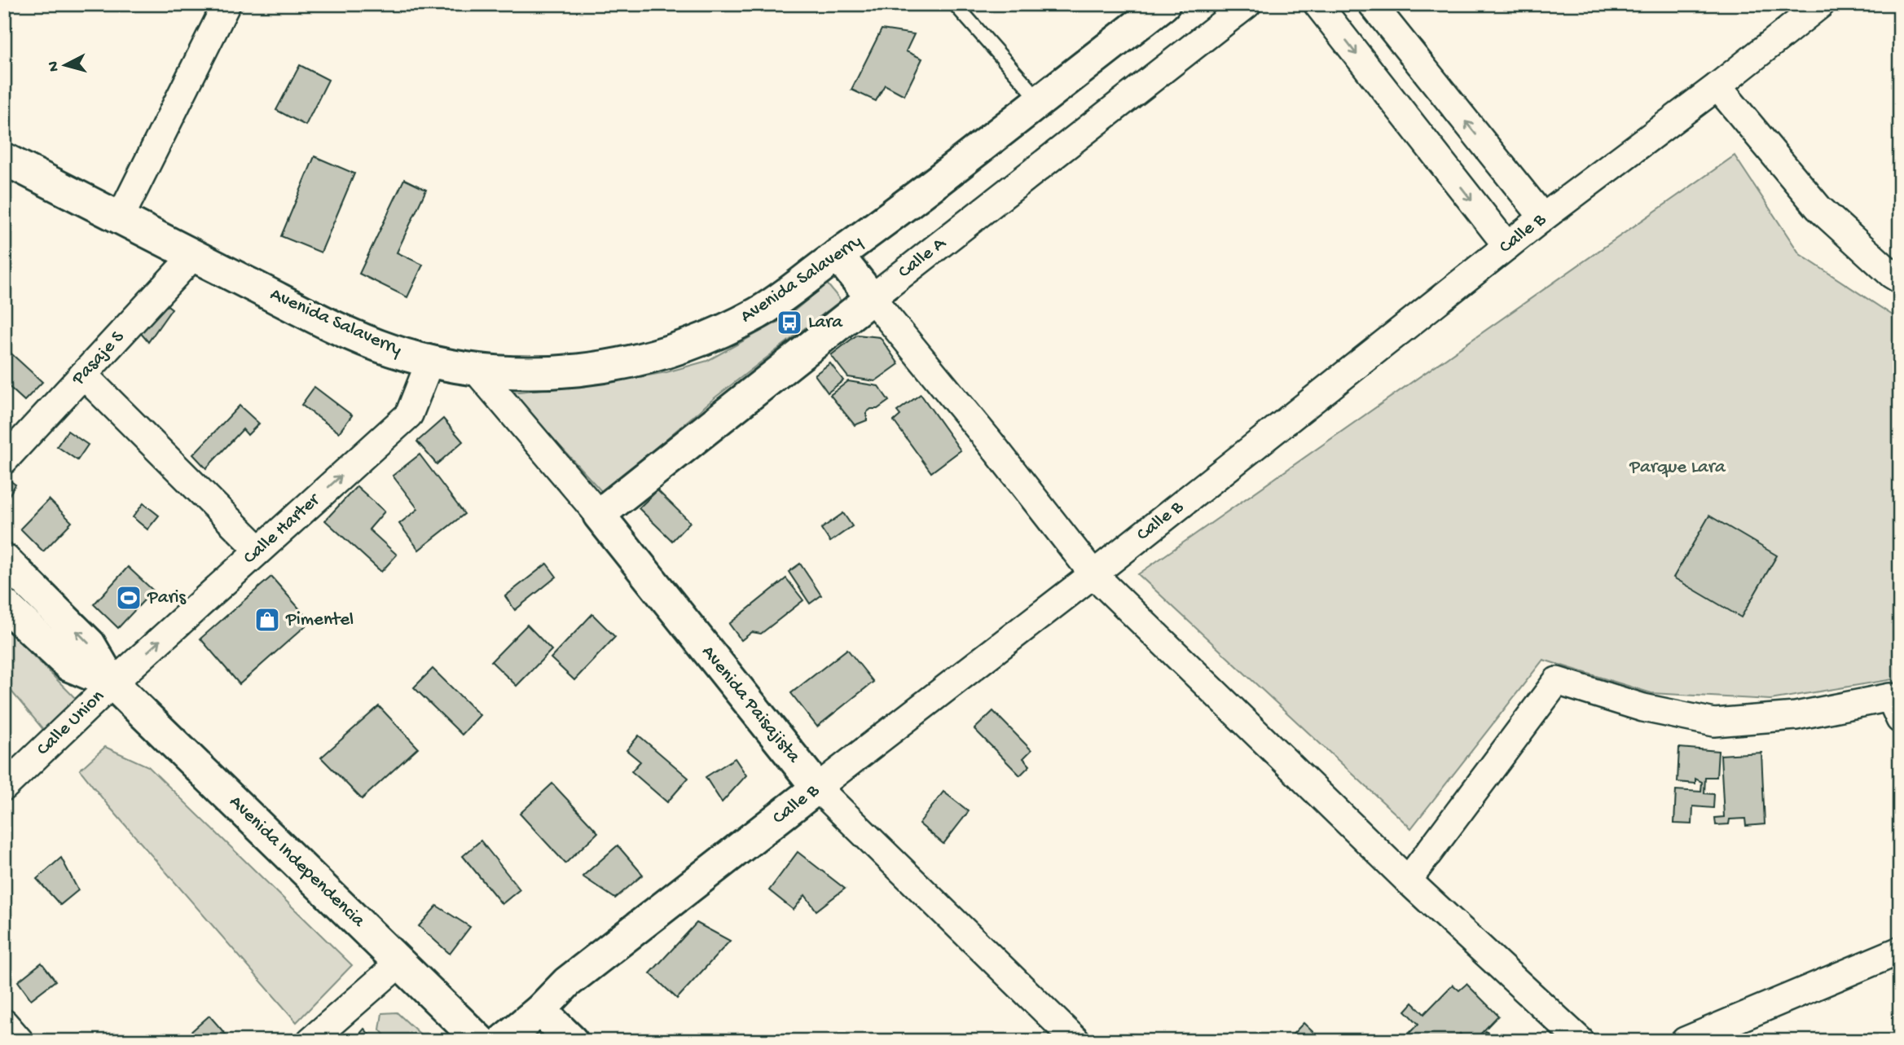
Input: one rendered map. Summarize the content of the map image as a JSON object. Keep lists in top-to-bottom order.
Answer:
{
  "streets": {
    "main road": [
      "Calle B",
      "Calle A",
      "Avenida Salaverry",
      "Avenida Paisajista",
      "Avenida Independencia"
    ],
    "street": ["Pasaje S", "Calle Harter", "Calle Union"]
  },
  "crossings": [
    ["Calle B", "Avenida Paisajista"],
    ["Calle A", "Avenida Paisajista"],
    ["Avenida Salaverry", "Pasaje S"],
    ["Avenida Salaverry", "Calle Harter"],
    ["Avenida Salaverry", "Avenida Paisajista"],
    ["Calle Harter", "Calle Union"],
    ["Calle Harter", "Avenida Independencia"],
    ["Calle Union", "Avenida Independencia"]
  ],
  "one_way": ["Calle Harter"],
  "parks": ["Parque Lara"],
  "places": {
    "bus stop": ["Lara"],
    "sports": ["Paris"],
    "shop": ["Pimentel"]
  },
  "north": "left"
}
